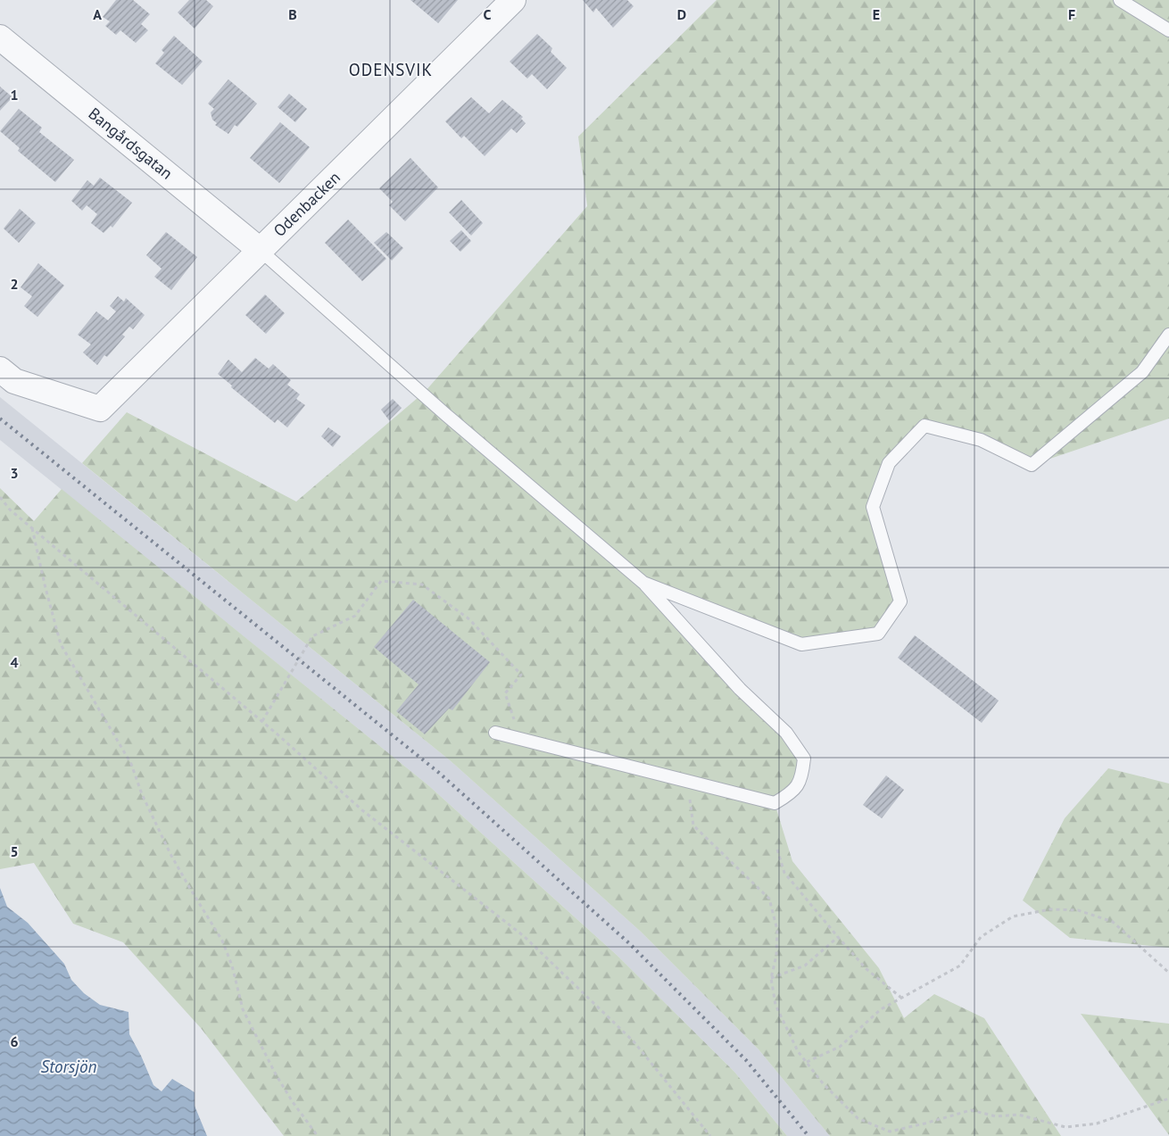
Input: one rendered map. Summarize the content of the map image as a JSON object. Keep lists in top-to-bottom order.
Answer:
{
  "streets": {
    "street": ["Bangårdsgatan", "Odenbacken"]
  },
  "crossings": [
    ["Bangårdsgatan", "Odenbacken"]
  ],
  "districts": ["ODENSVIK"],
  "water": ["Storsjön"],
  "grid": {
    "columns": [
      "A",
      "B",
      "C",
      "D",
      "E",
      "F"
    ],
    "rows": [
      "1",
      "2",
      "3",
      "4",
      "5",
      "6"
    ]
  }
}
